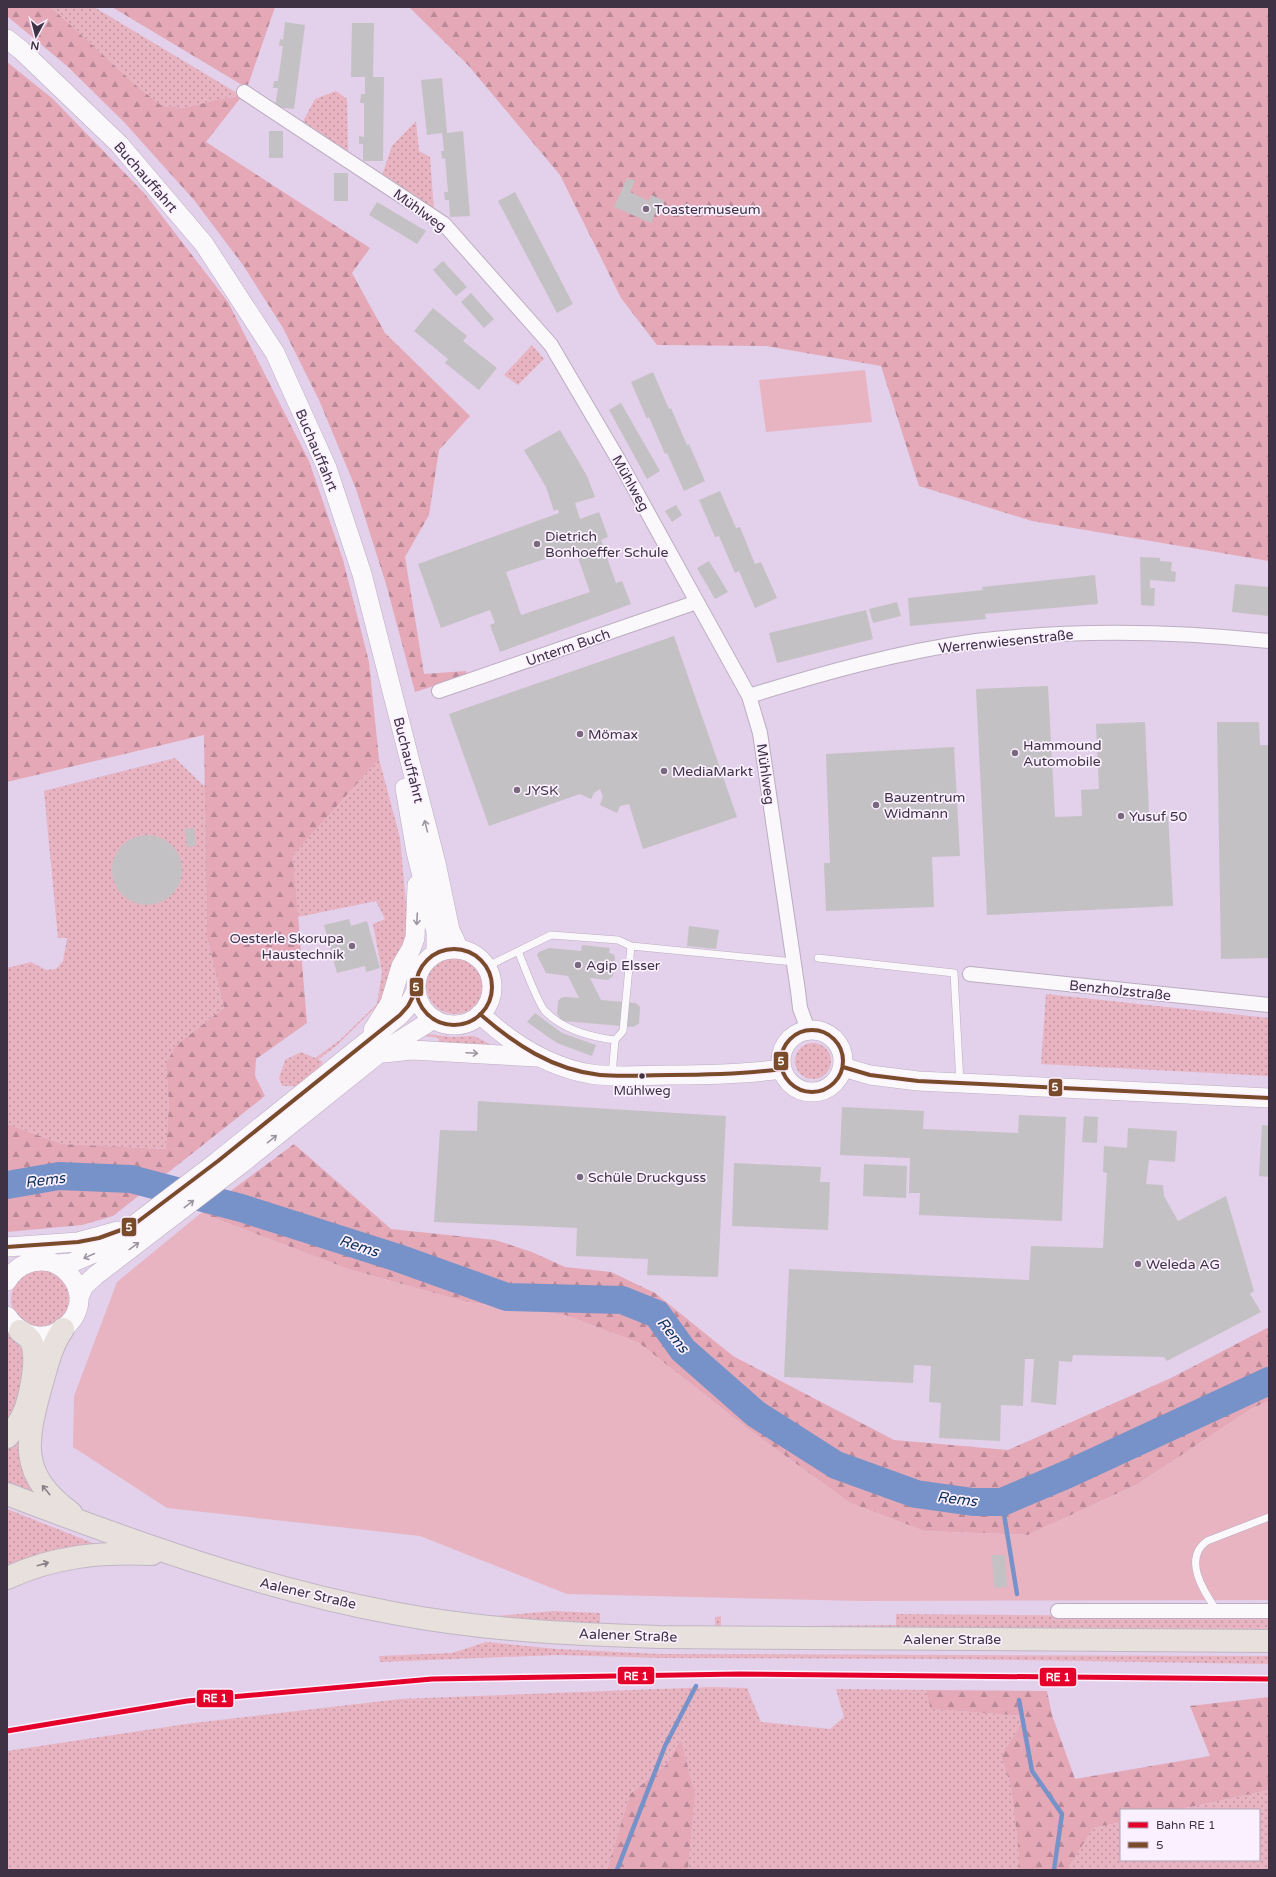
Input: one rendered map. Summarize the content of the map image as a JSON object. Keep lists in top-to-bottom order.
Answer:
{
  "streets": {
    "main road": ["Buchauffahrt", "Aalener Straße"],
    "street": [
      "Mühlweg",
      "Werrenwiesenstraße",
      "Unterm Buch",
      "Benzholzstraße"
    ]
  },
  "crossings": [
    ["Mühlweg", "Werrenwiesenstraße"],
    ["Mühlweg", "Unterm Buch"]
  ],
  "water": ["Rems"],
  "places": [
    "Toastermuseum",
    "Dietrich Bonhoeffer Schule",
    "Mömax",
    "Hammound Automobile",
    "MediaMarkt",
    "JYSK",
    "Bauzentrum Widmann",
    "Yusuf 50",
    "Oesterle Skorupa Haustechnik",
    "Agip Elsser",
    "Mühlweg",
    "Schüle Druckguss",
    "Weleda AG"
  ],
  "lines": ["transit line 5"],
  "legend": ["Bahn RE 1", "5"],
  "north": "bottom"
}
